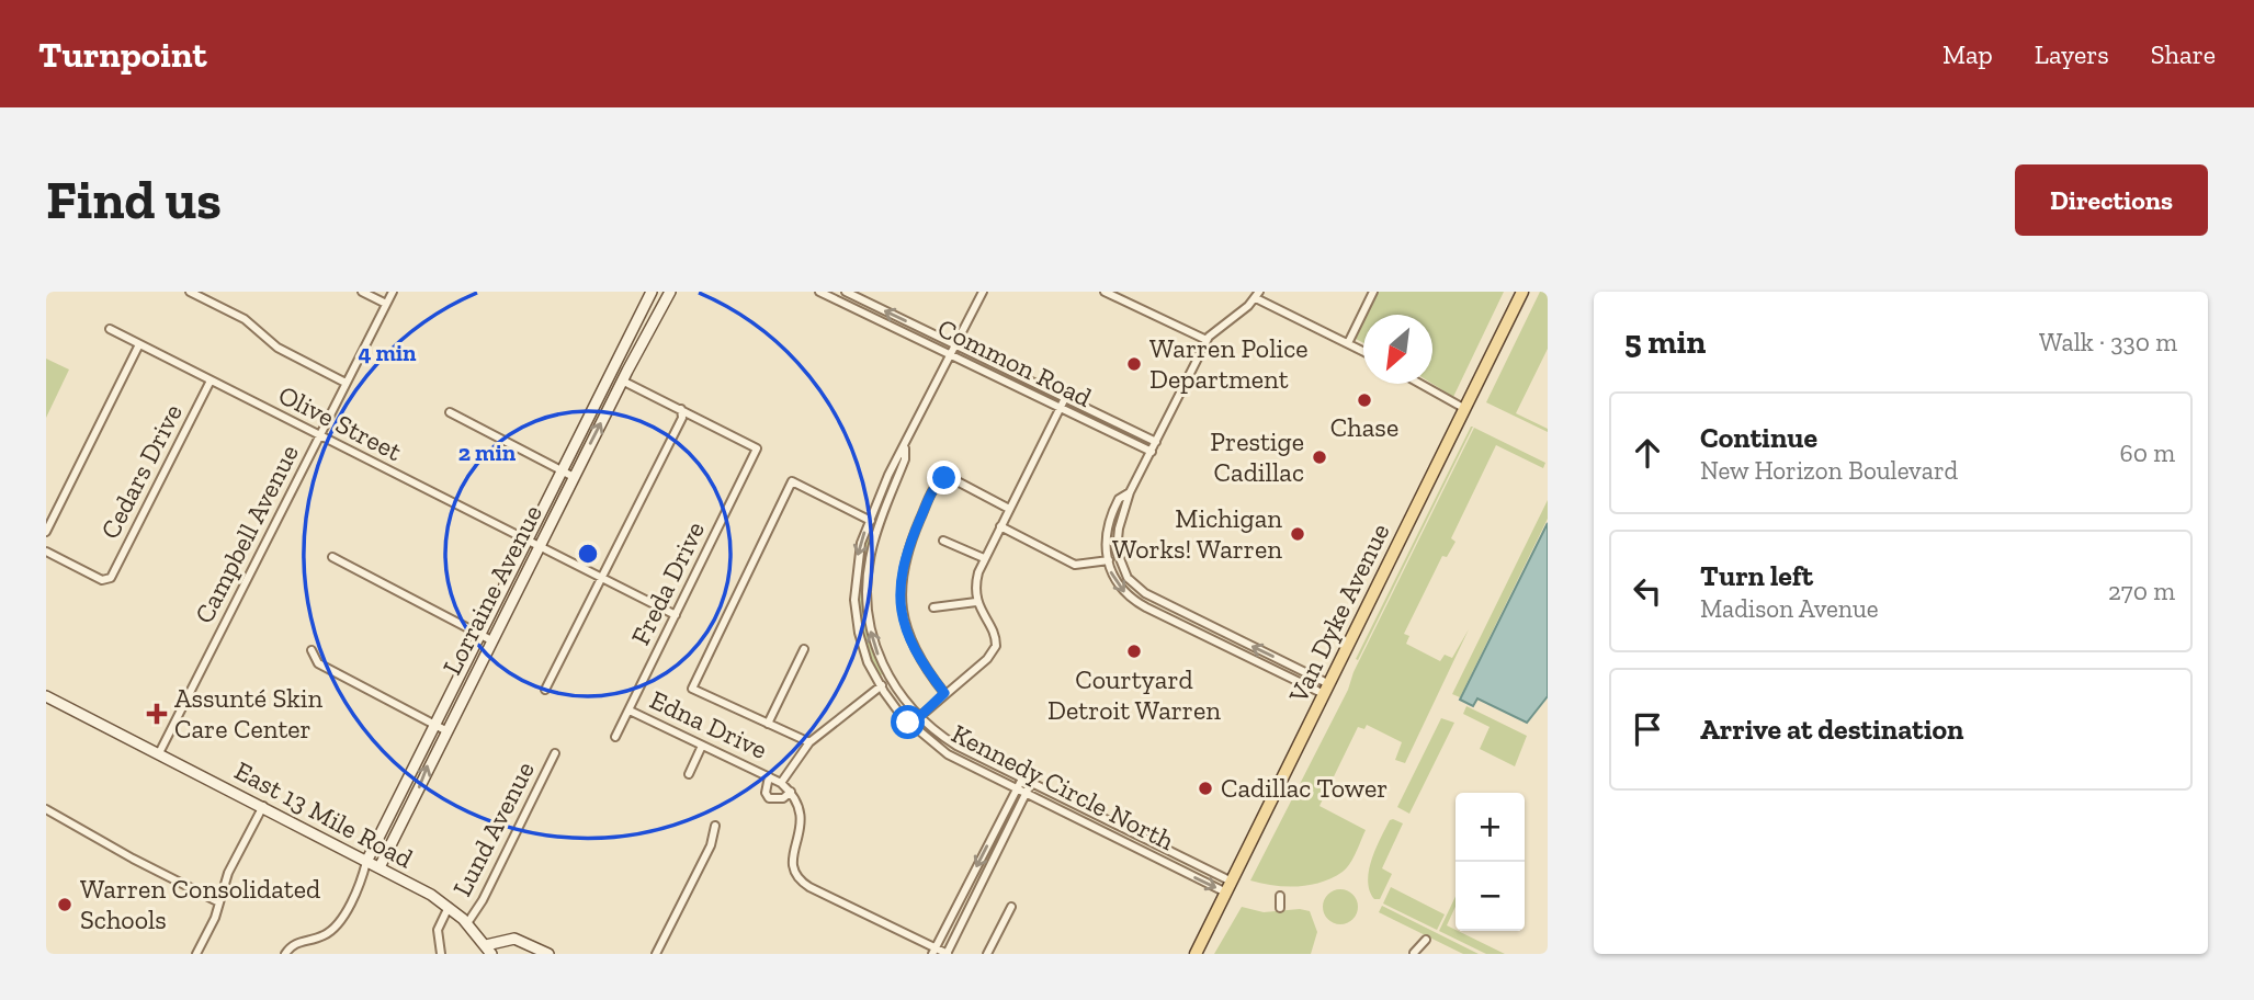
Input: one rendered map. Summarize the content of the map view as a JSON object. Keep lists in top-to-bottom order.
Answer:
{
  "streets": {
    "main road": ["Van Dyke Avenue"],
    "street": [
      "Common Road",
      "Olive Street",
      "Cedars Drive",
      "Campbell Avenue",
      "Freda Drive",
      "Lorraine Avenue",
      "Edna Drive",
      "Kennedy Circle North",
      "East 13 Mile Road",
      "Lund Avenue"
    ]
  },
  "crossings": [
    ["Common Road", "Kennedy Circle North"],
    ["Olive Street", "Cedars Drive"],
    ["Olive Street", "Campbell Avenue"],
    ["Olive Street", "Freda Drive"],
    ["Olive Street", "Lorraine Avenue"],
    ["Campbell Avenue", "East 13 Mile Road"],
    ["Freda Drive", "Edna Drive"],
    ["Lorraine Avenue", "East 13 Mile Road"],
    ["Van Dyke Avenue", "Kennedy Circle North"],
    ["East 13 Mile Road", "Lund Avenue"]
  ],
  "places": {
    "other": [
      "Warren Police Department",
      "Chase",
      "Prestige Cadillac",
      "Michigan Works! Warren",
      "Courtyard Detroit Warren",
      "Cadillac Tower",
      "Warren Consolidated Schools"
    ],
    "health": ["Assunté Skin Care Center"]
  },
  "north": "bottom left",
  "page": {
    "header": "Turnpoint",
    "nav": ["Map", "Layers", "Share"],
    "buttons": "Directions",
    "title": "Find us",
    "heading": ["5 min", "Walk · 330 m"],
    "list": [
      ["Continue", "New Horizon Boulevard", "60 m"],
      ["Turn left", "Madison Avenue", "270 m"],
      "Arrive at destination"
    ],
    "map_buttons": ["+", "−"]
  },
  "rings": ["4 min", "2 min"]
}
